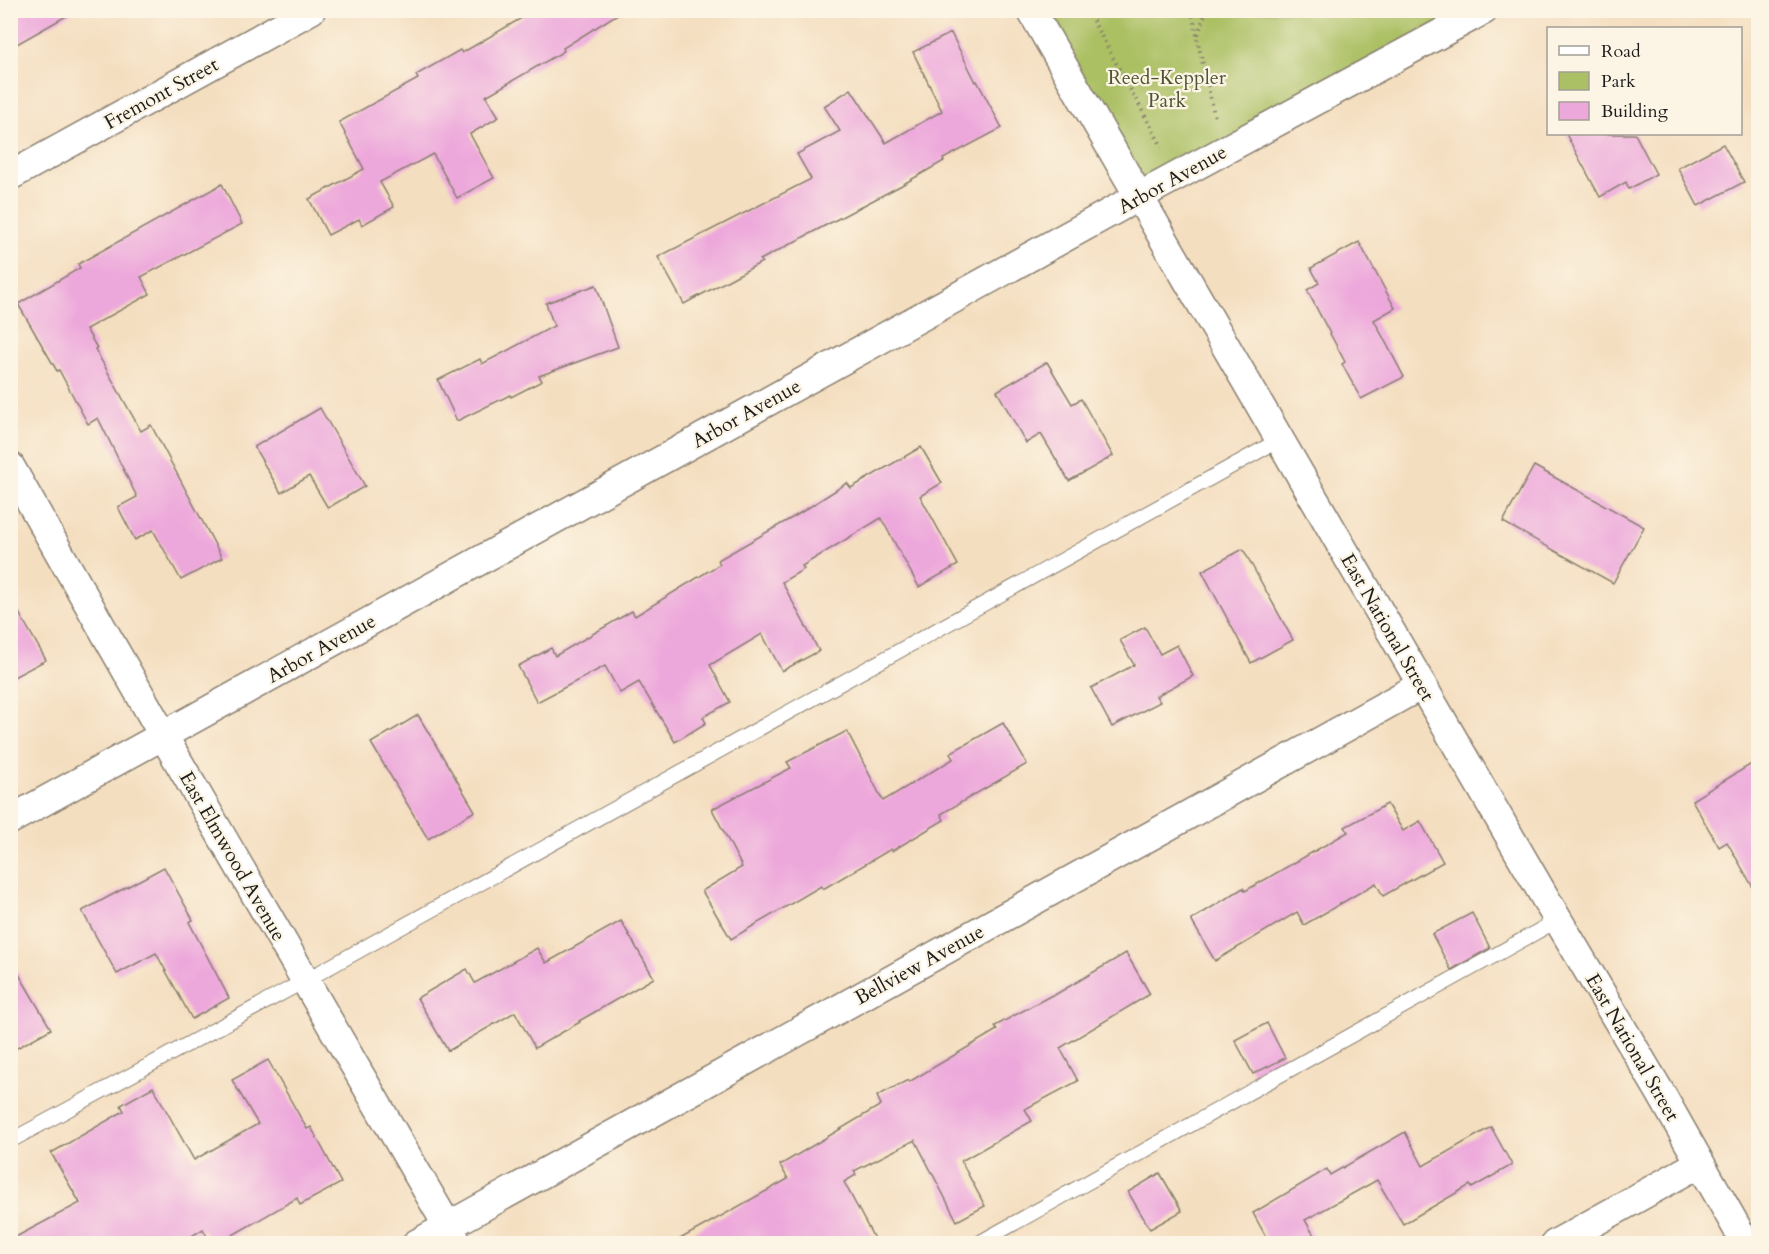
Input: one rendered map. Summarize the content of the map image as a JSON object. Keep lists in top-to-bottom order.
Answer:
{
  "streets": {
    "street": [
      "Fremont Street",
      "Arbor Avenue",
      "East National Street",
      "East Elmwood Avenue",
      "Bellview Avenue"
    ]
  },
  "crossings": [
    ["Arbor Avenue", "East National Street"],
    ["Arbor Avenue", "East Elmwood Avenue"],
    ["East National Street", "Bellview Avenue"],
    ["East Elmwood Avenue", "Bellview Avenue"]
  ],
  "parks": ["Reed-Keppler Park"],
  "legend": ["Road", "Park", "Building"]
}
